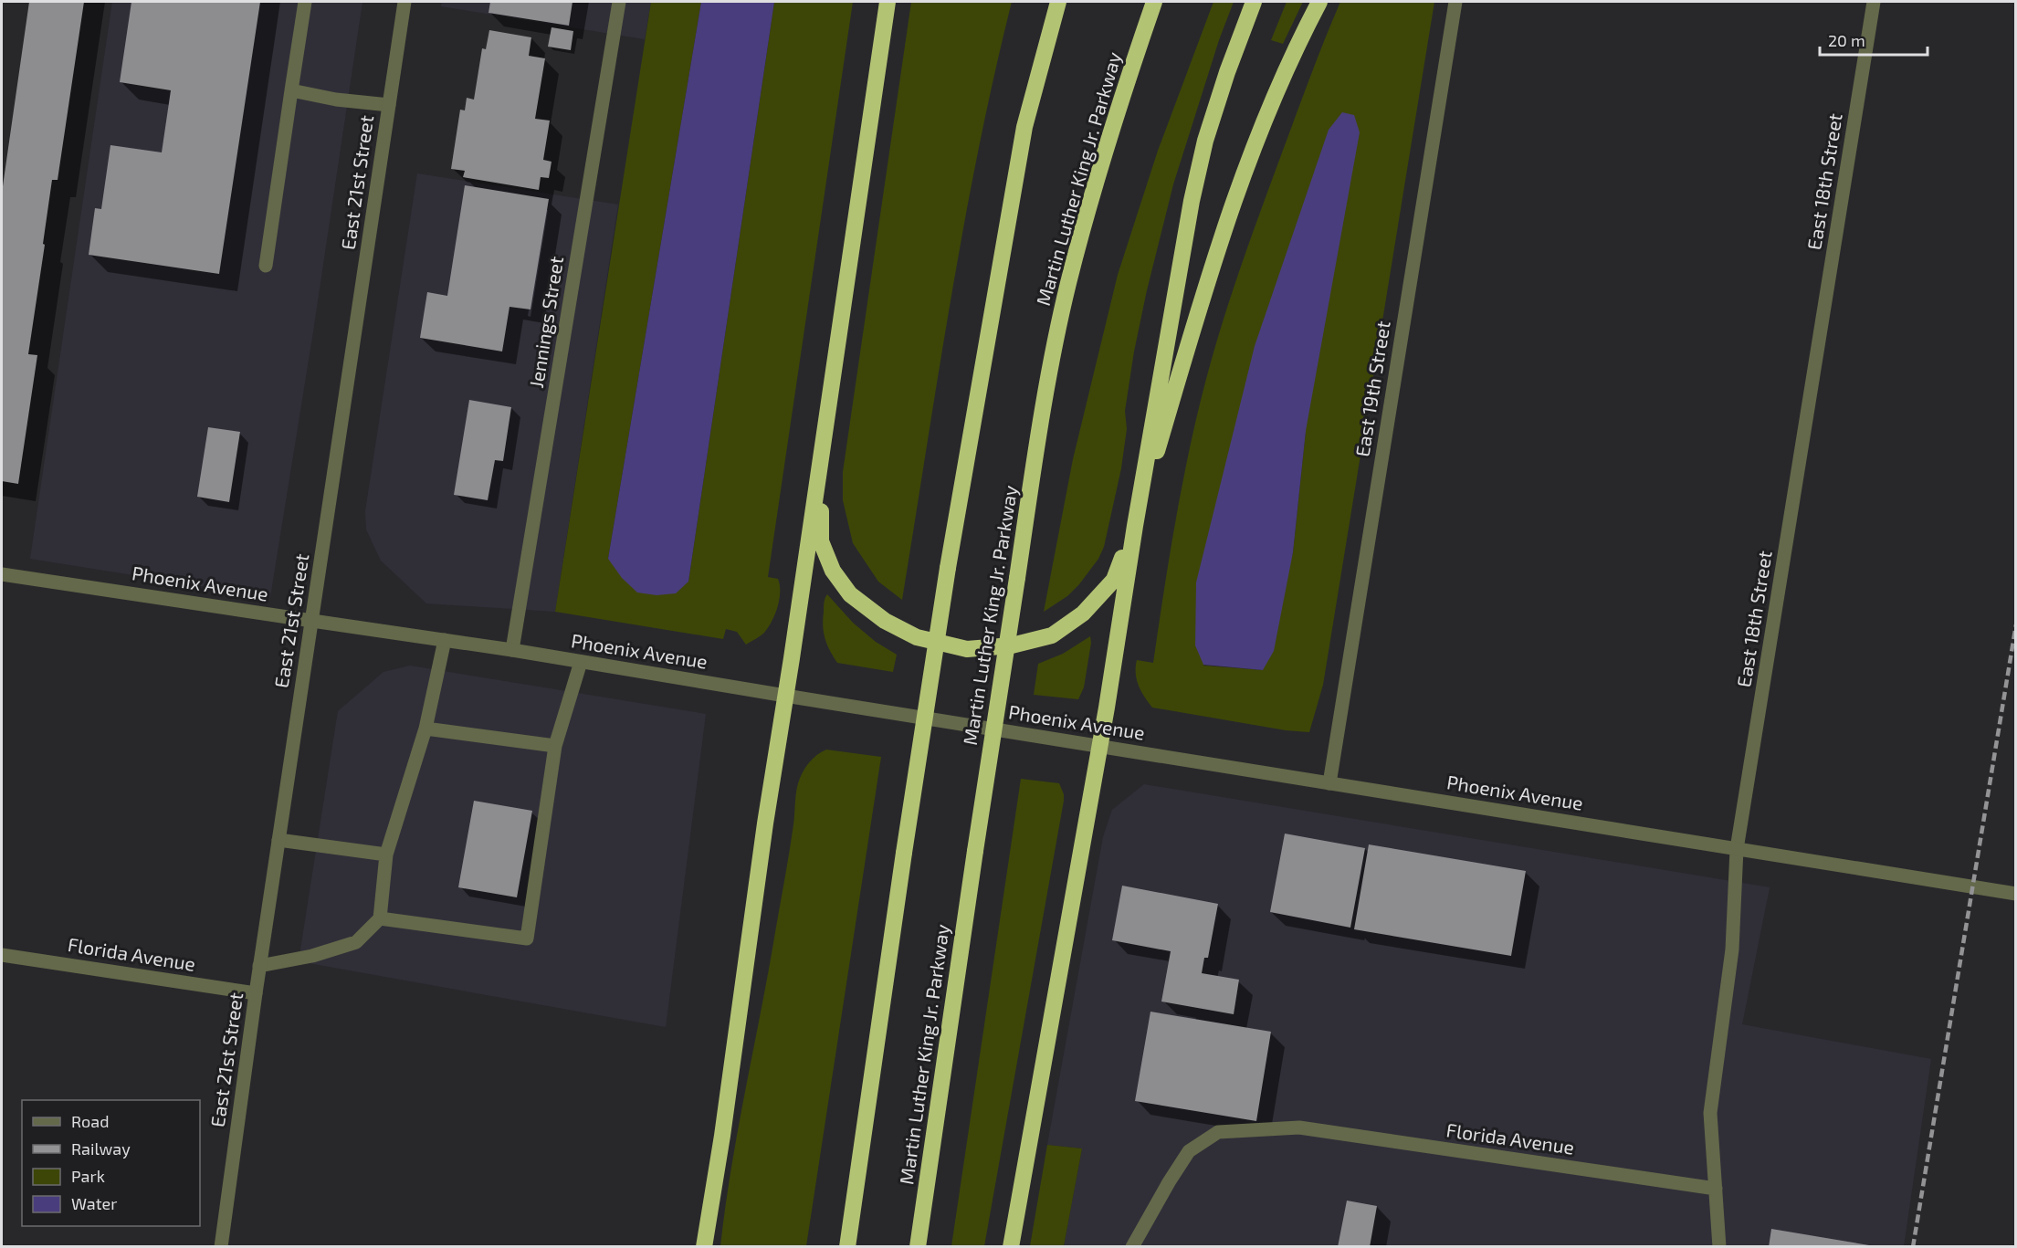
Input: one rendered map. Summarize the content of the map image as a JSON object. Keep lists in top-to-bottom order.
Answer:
{
  "streets": {
    "highway": ["Martin Luther King Jr. Parkway"],
    "street": [
      "East 18th Street",
      "East 21st Street",
      "Jennings Street",
      "East 19th Street",
      "Phoenix Avenue",
      "Florida Avenue"
    ]
  },
  "crossings": [
    ["East 18th Street", "Phoenix Avenue"],
    ["East 18th Street", "Florida Avenue"],
    ["East 21st Street", "Phoenix Avenue"],
    ["East 21st Street", "Florida Avenue"],
    ["Jennings Street", "Phoenix Avenue"],
    ["East 19th Street", "Phoenix Avenue"]
  ],
  "legend": [
    "Road",
    "Railway",
    "Park",
    "Water"
  ],
  "scale_bar": "20 m"
}
